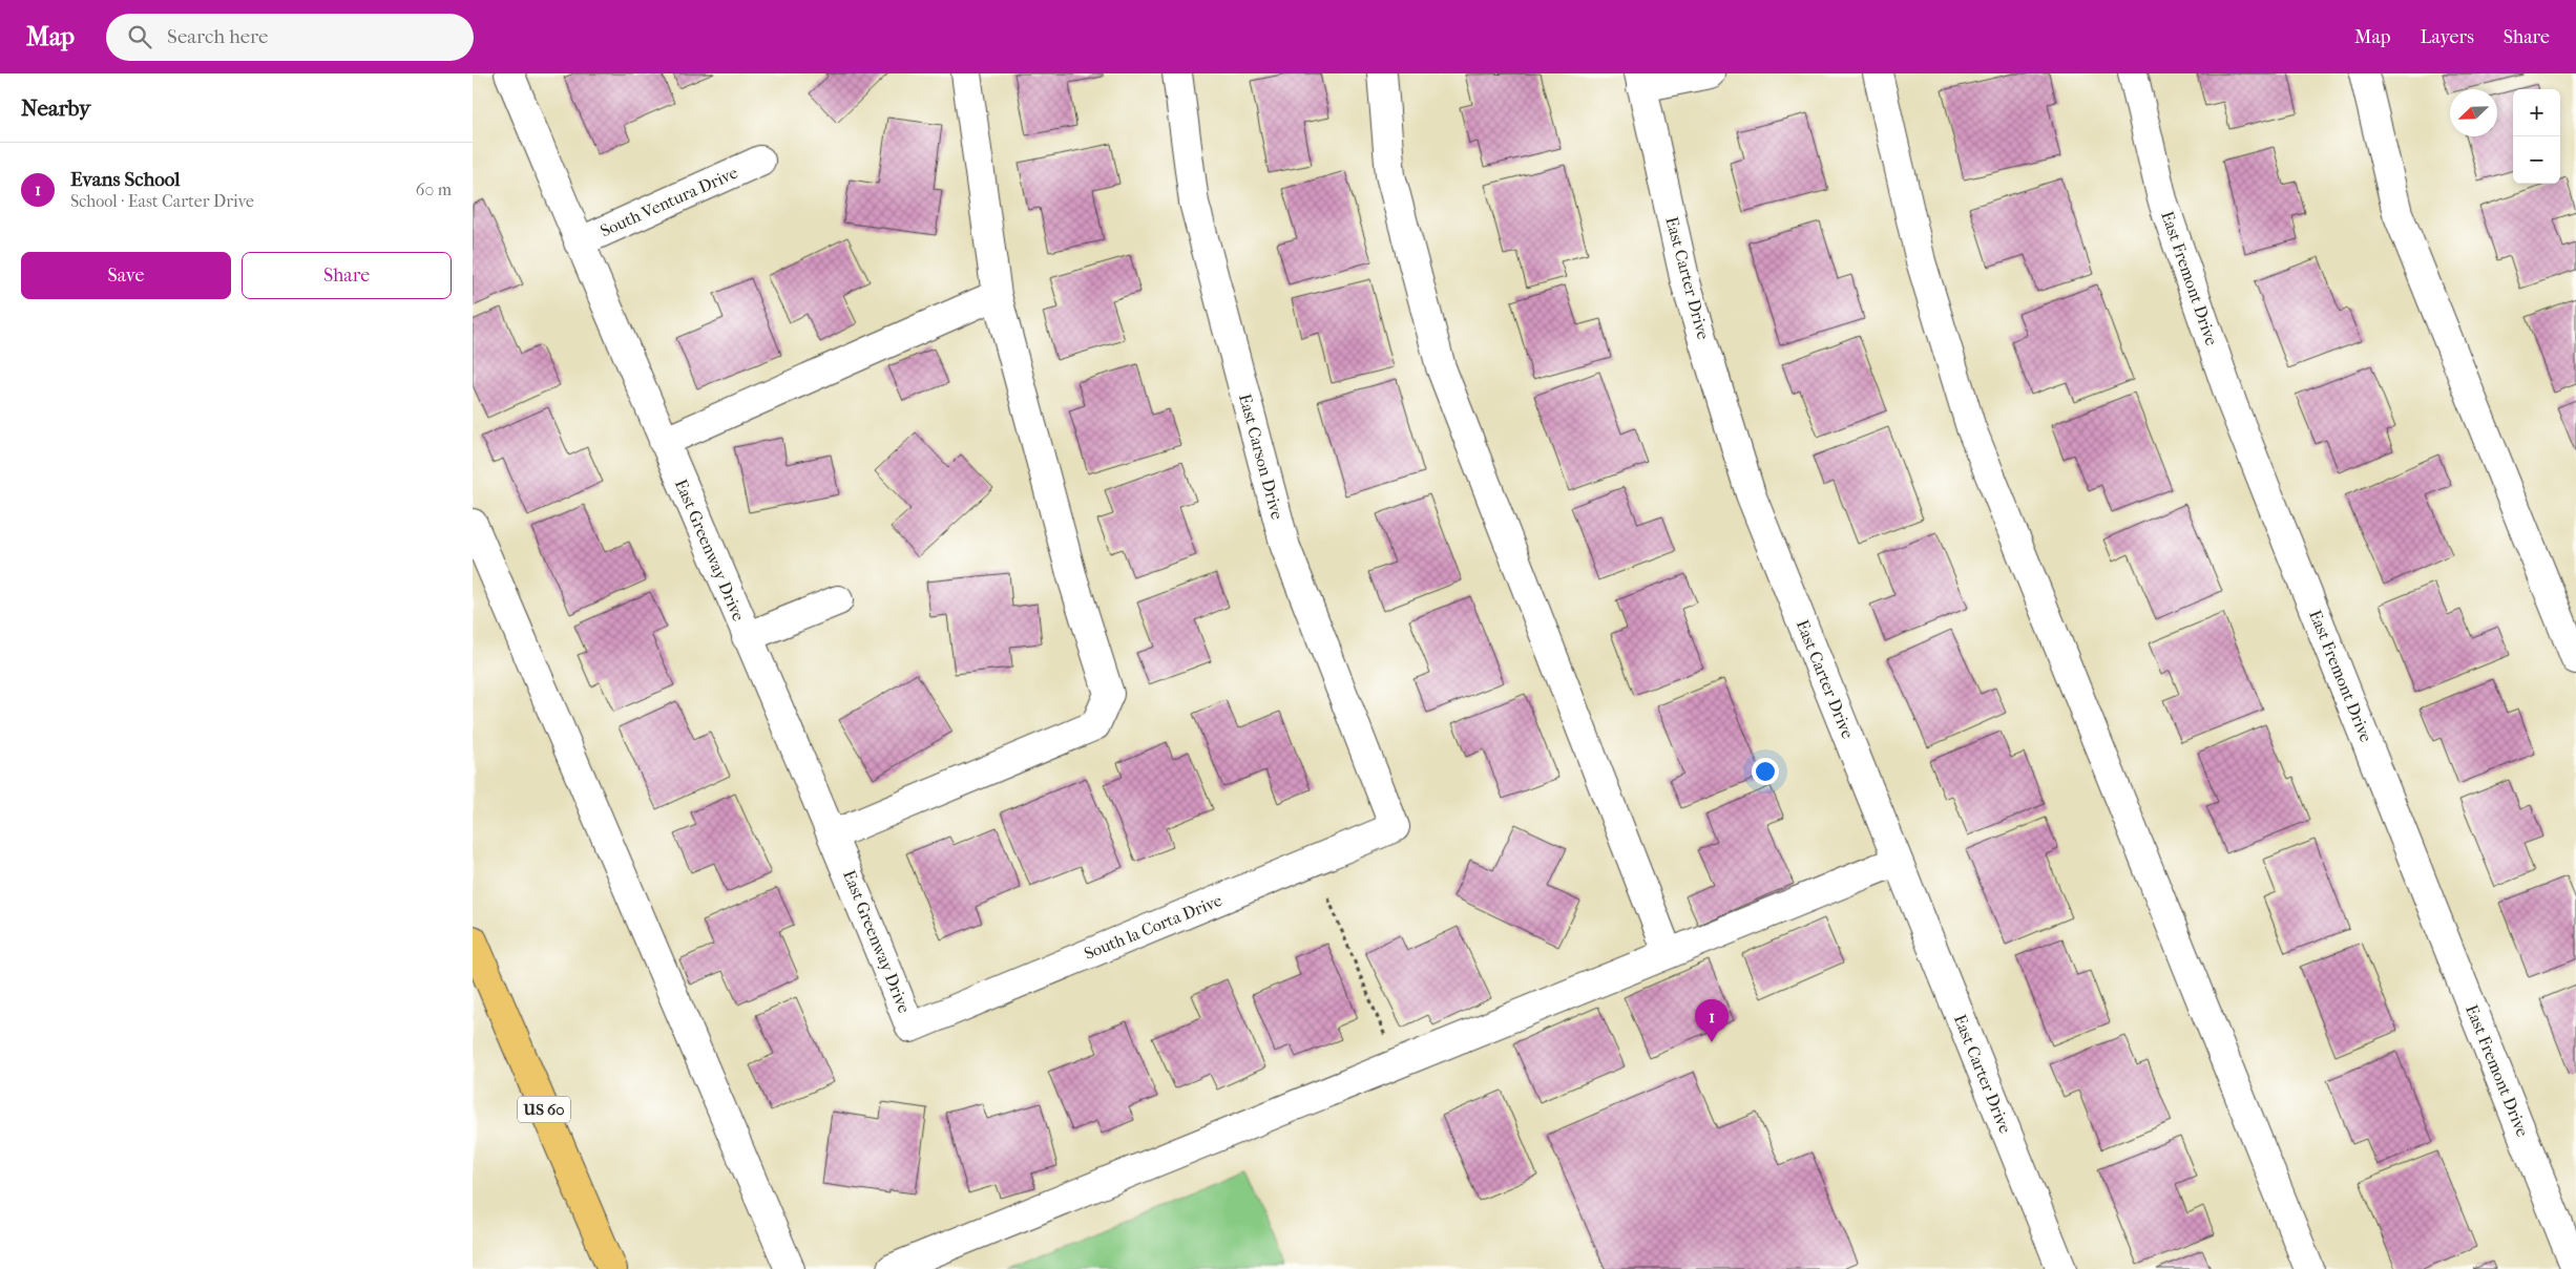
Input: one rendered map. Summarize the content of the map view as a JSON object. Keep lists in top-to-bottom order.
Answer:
{
  "streets": {
    "highway": ["US 60"],
    "street": [
      "South Ventura Drive",
      "East Carter Drive",
      "East Fremont Drive",
      "East Carson Drive",
      "East Greenway Drive",
      "South la Corta Drive"
    ]
  },
  "crossings": [
    ["South Ventura Drive", "East Greenway Drive"],
    ["East Carson Drive", "South la Corta Drive"],
    ["East Greenway Drive", "South la Corta Drive"]
  ],
  "north": "bottom left",
  "page": {
    "header": "Map",
    "search": "Search here",
    "nav": ["Map", "Layers", "Share"],
    "heading": "Nearby",
    "map_buttons": ["+", "−"],
    "list": [
      {
        "mark": "1",
        "name": "Evans School",
        "note": "School · East Carter Drive",
        "value": "60 m"
      }
    ],
    "buttons": ["Save", "Share"],
    "pins": "1"
  }
}
